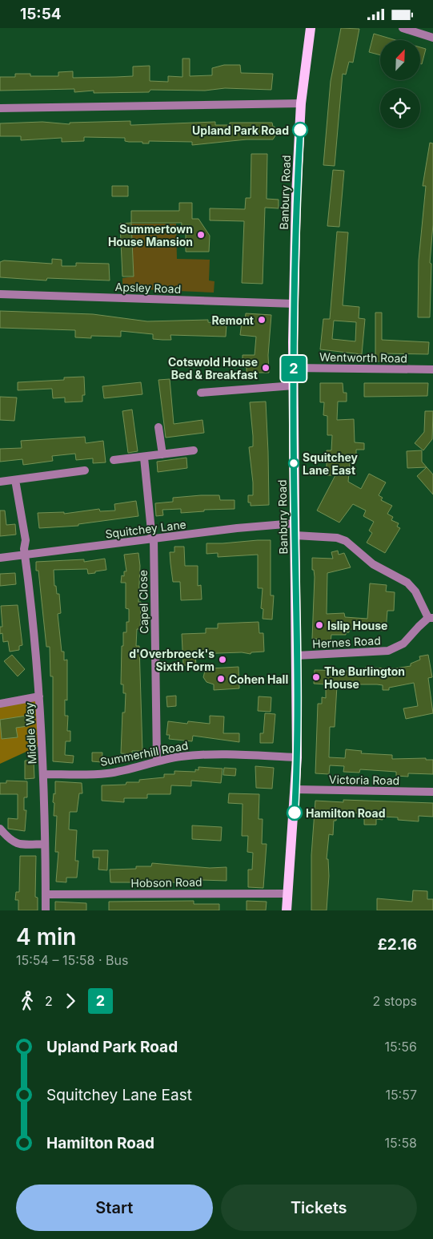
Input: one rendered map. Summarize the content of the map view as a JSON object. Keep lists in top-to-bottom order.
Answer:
{
  "streets": {
    "main road": ["Banbury Road"],
    "street": [
      "Apsley Road",
      "Wentworth Road",
      "Squitchey Lane",
      "Capel Close",
      "Hernes Road",
      "Middle Way",
      "Summerhill Road",
      "Victoria Road",
      "Hobson Road"
    ]
  },
  "crossings": [
    ["Banbury Road", "Apsley Road"],
    ["Banbury Road", "Wentworth Road"],
    ["Banbury Road", "Squitchey Lane"],
    ["Banbury Road", "Hernes Road"],
    ["Banbury Road", "Summerhill Road"],
    ["Banbury Road", "Victoria Road"],
    ["Banbury Road", "Hobson Road"],
    ["Squitchey Lane", "Capel Close"],
    ["Squitchey Lane", "Middle Way"],
    ["Capel Close", "Summerhill Road"],
    ["Middle Way", "Summerhill Road"],
    ["Middle Way", "Hobson Road"]
  ],
  "places": [
    "Upland Park Road",
    "Summertown House Mansion",
    "Remont",
    "Cotswold House Bed & Breakfast",
    "Squitchey Lane East",
    "Islip House",
    "d'Overbroeck's Sixth Form",
    "The Burlington House",
    "Cohen Hall",
    "Hamilton Road"
  ],
  "lines": ["bus line 2"],
  "north": "top right",
  "page": {
    "status": "15:54",
    "on_map": "2",
    "heading": ["4 min", "15:54 – 15:58 · Bus", "£2.16"],
    "legs": ["2", "2", "2 stops"],
    "list": [
      {
        "name": "Upland Park Road",
        "value": "15:56"
      },
      {
        "name": "Squitchey Lane East",
        "value": "15:57"
      },
      {
        "name": "Hamilton Road",
        "value": "15:58"
      }
    ],
    "buttons": ["Start", "Tickets"]
  }
}
